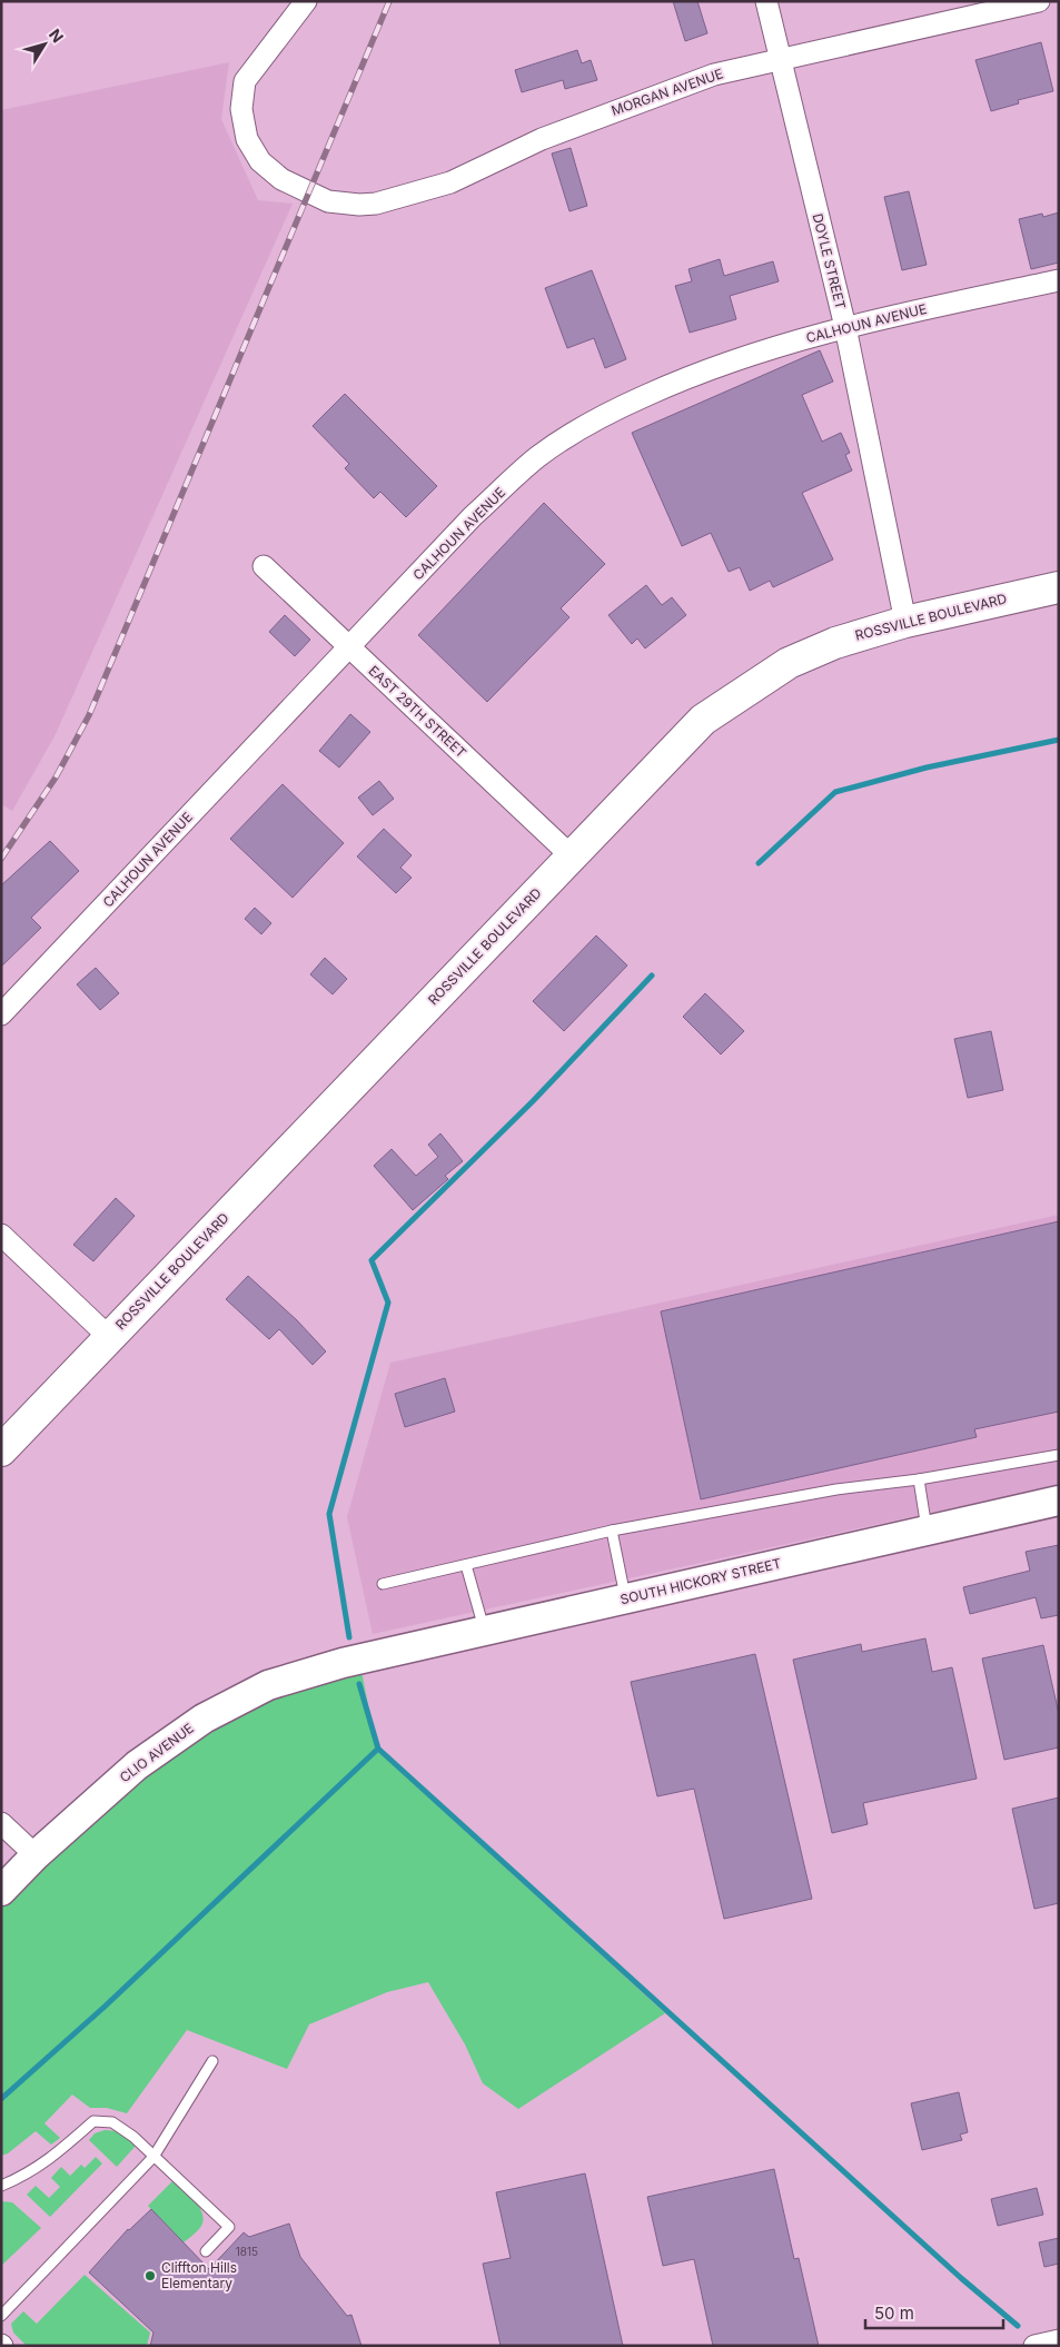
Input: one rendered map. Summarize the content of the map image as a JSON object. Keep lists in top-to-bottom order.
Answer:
{
  "streets": {
    "highway": ["ROSSVILLE BOULEVARD"],
    "street": [
      "MORGAN AVENUE",
      "DOYLE STREET",
      "CALHOUN AVENUE",
      "EAST 29TH STREET",
      "SOUTH HICKORY STREET",
      "CLIO AVENUE"
    ]
  },
  "crossings": [
    ["MORGAN AVENUE", "DOYLE STREET"],
    ["DOYLE STREET", "CALHOUN AVENUE"],
    ["DOYLE STREET", "ROSSVILLE BOULEVARD"],
    ["CALHOUN AVENUE", "EAST 29TH STREET"],
    ["ROSSVILLE BOULEVARD", "EAST 29TH STREET"],
    ["SOUTH HICKORY STREET", "CLIO AVENUE"]
  ],
  "places": ["Cliffton Hills Elementary"],
  "house_numbers": ["1815"],
  "scale_bar": "50 m",
  "north": "top right"
}
